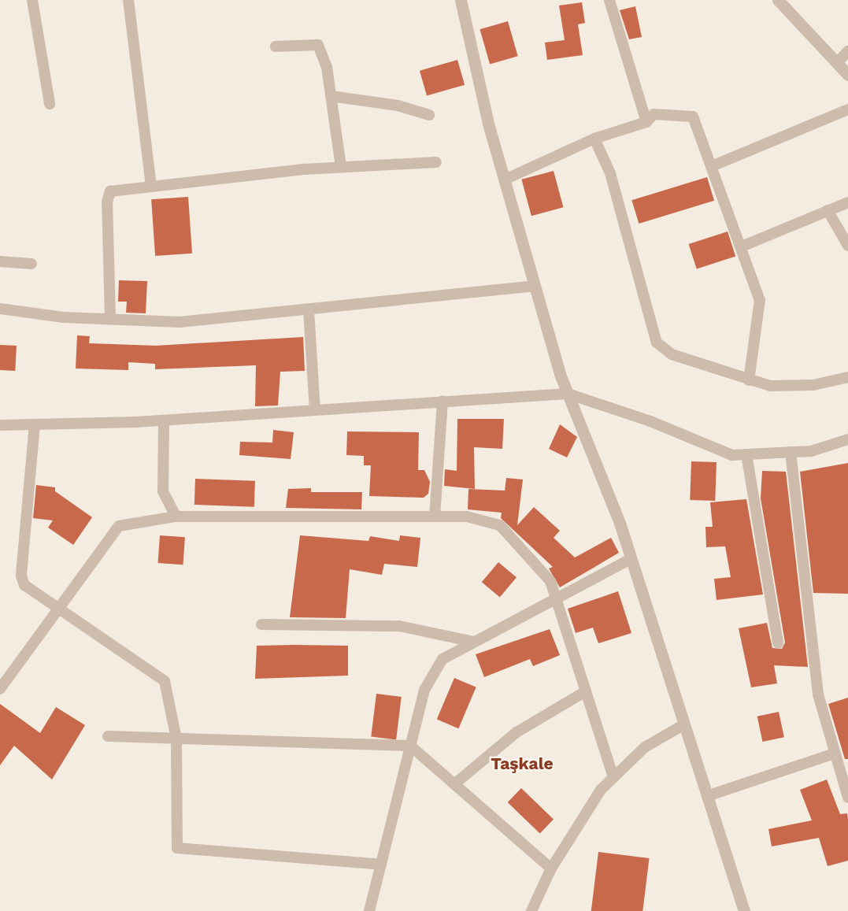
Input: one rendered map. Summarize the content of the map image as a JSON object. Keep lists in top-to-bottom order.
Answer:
{
  "districts": ["Taşkale"]
}
